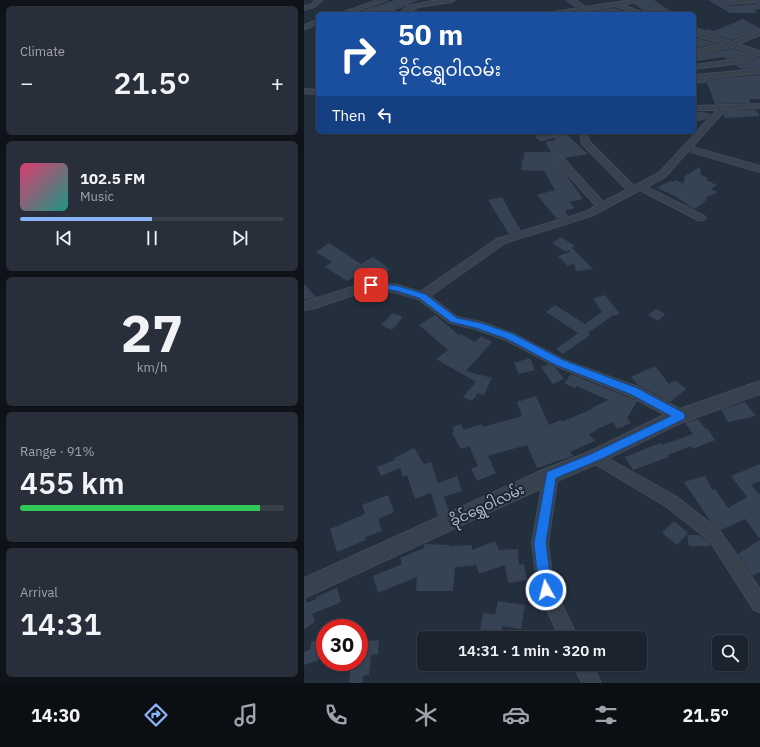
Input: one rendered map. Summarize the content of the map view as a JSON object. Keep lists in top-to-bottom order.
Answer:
{
  "streets": {
    "street": ["ခိုင်ရွှေဝါလမ်း"]
  },
  "page": {
    "tile": [
      "Climate",
      ["27", "km/h"],
      ["Range · 91%", "455 km"],
      ["Arrival", "14:31"]
    ],
    "turn": ["50 m", "ခိုင်ရွှေဝါလမ်း"],
    "heat": ["−", "21.5°", "+"],
    "then": "Then",
    "song": ["102.5 FM", "Music"],
    "limit": "30",
    "trip": "14:31 · 1 min · 320 m",
    "tabs": ["14:30", "21.5°"]
  }
}
